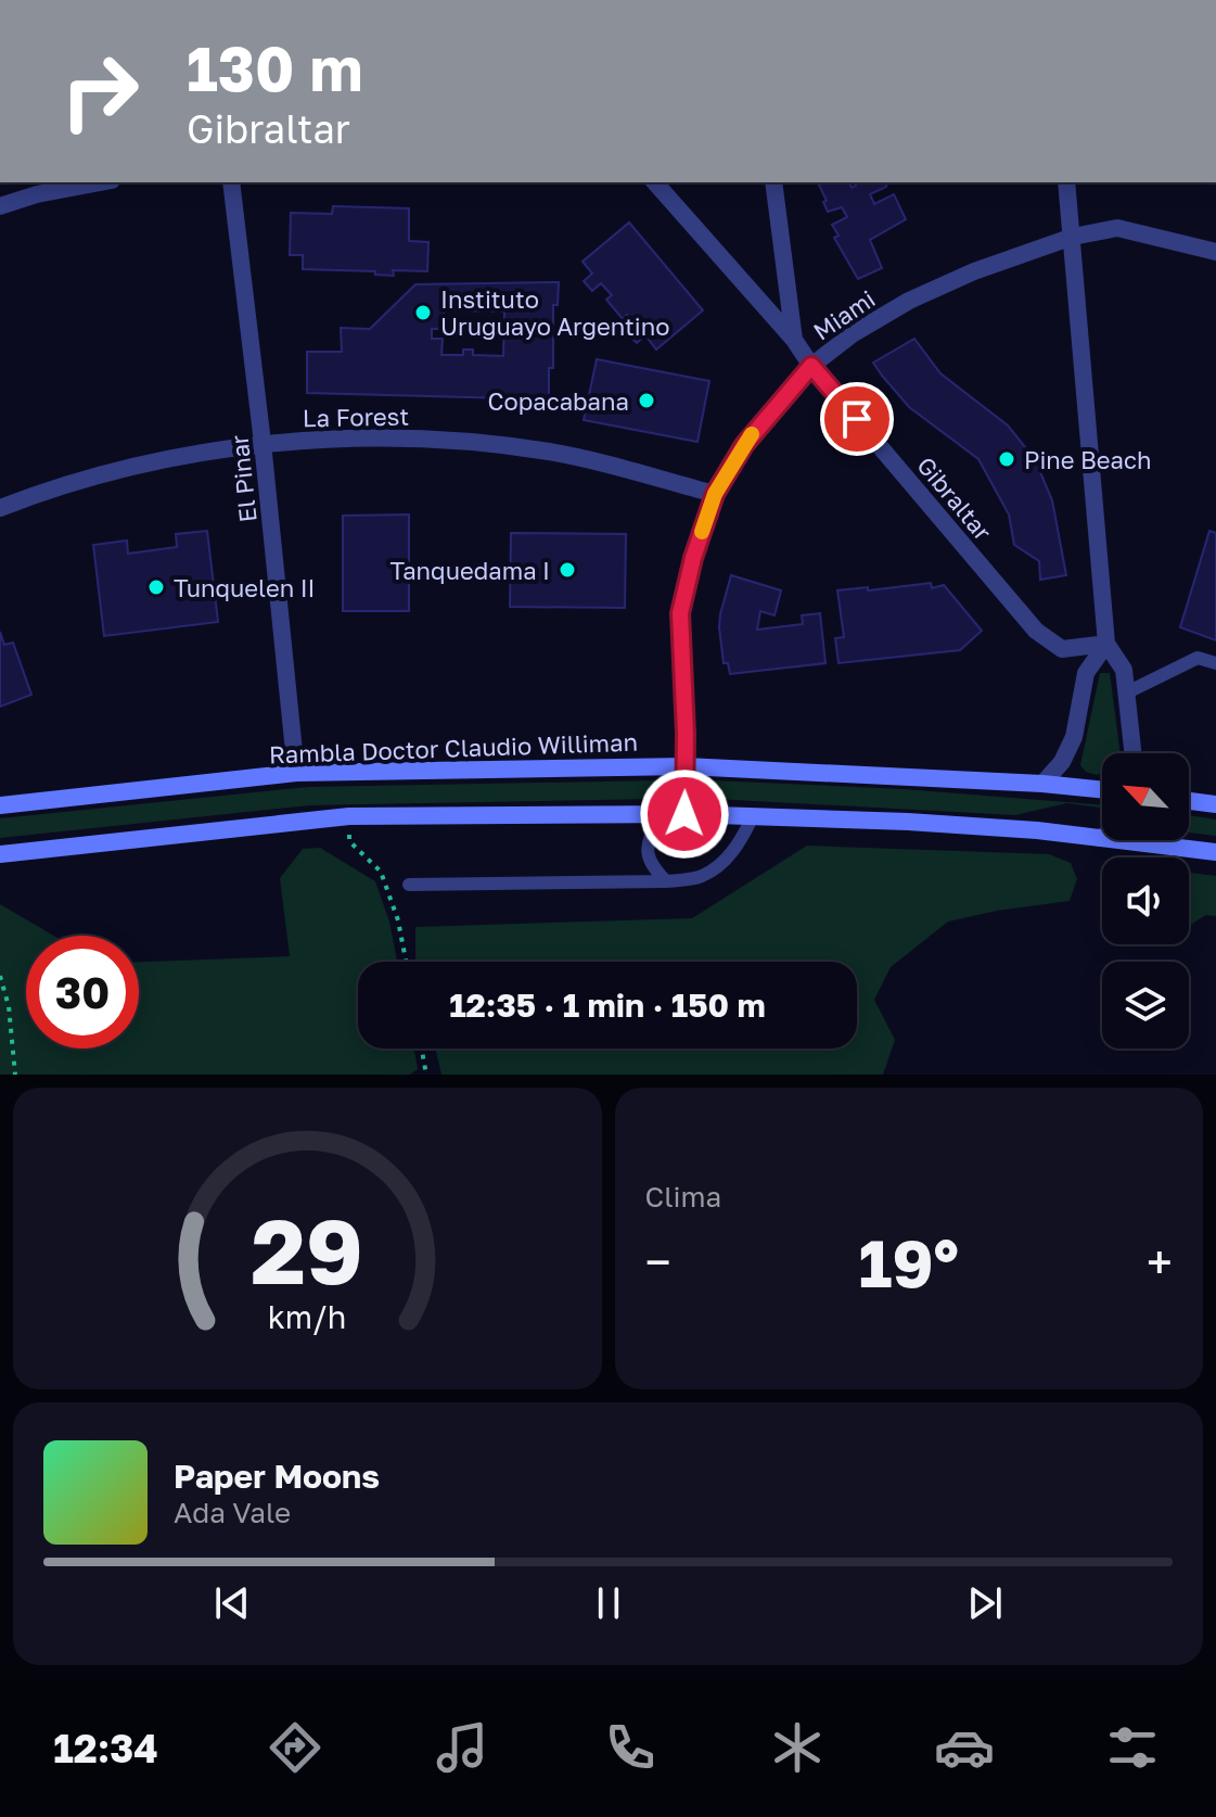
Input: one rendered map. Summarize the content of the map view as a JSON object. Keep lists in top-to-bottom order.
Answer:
{
  "streets": {
    "main road": ["Rambla Doctor Claudio Williman"],
    "street": [
      "Miami",
      "La Forest",
      "El Pinar",
      "Gibraltar"
    ]
  },
  "crossings": [
    ["Miami", "La Forest"],
    ["Miami", "Gibraltar"],
    ["Miami", "Rambla Doctor Claudio Williman"],
    ["La Forest", "El Pinar"],
    ["El Pinar", "Rambla Doctor Claudio Williman"]
  ],
  "places": [
    "Instituto Uruguayo Argentino",
    "Copacabana",
    "Pine Beach",
    "Tanquedama I",
    "Tunquelen II"
  ],
  "north": "top left",
  "page": {
    "turn": ["130 m", "Gibraltar"],
    "limit": "30",
    "trip": "12:35 · 1 min · 150 m",
    "tile": "Clima",
    "heat": ["−", "19°", "+"],
    "song": ["Paper Moons", "Ada Vale"],
    "tabs": "12:34",
    "gauge": ["29", "km/h"]
  }
}
